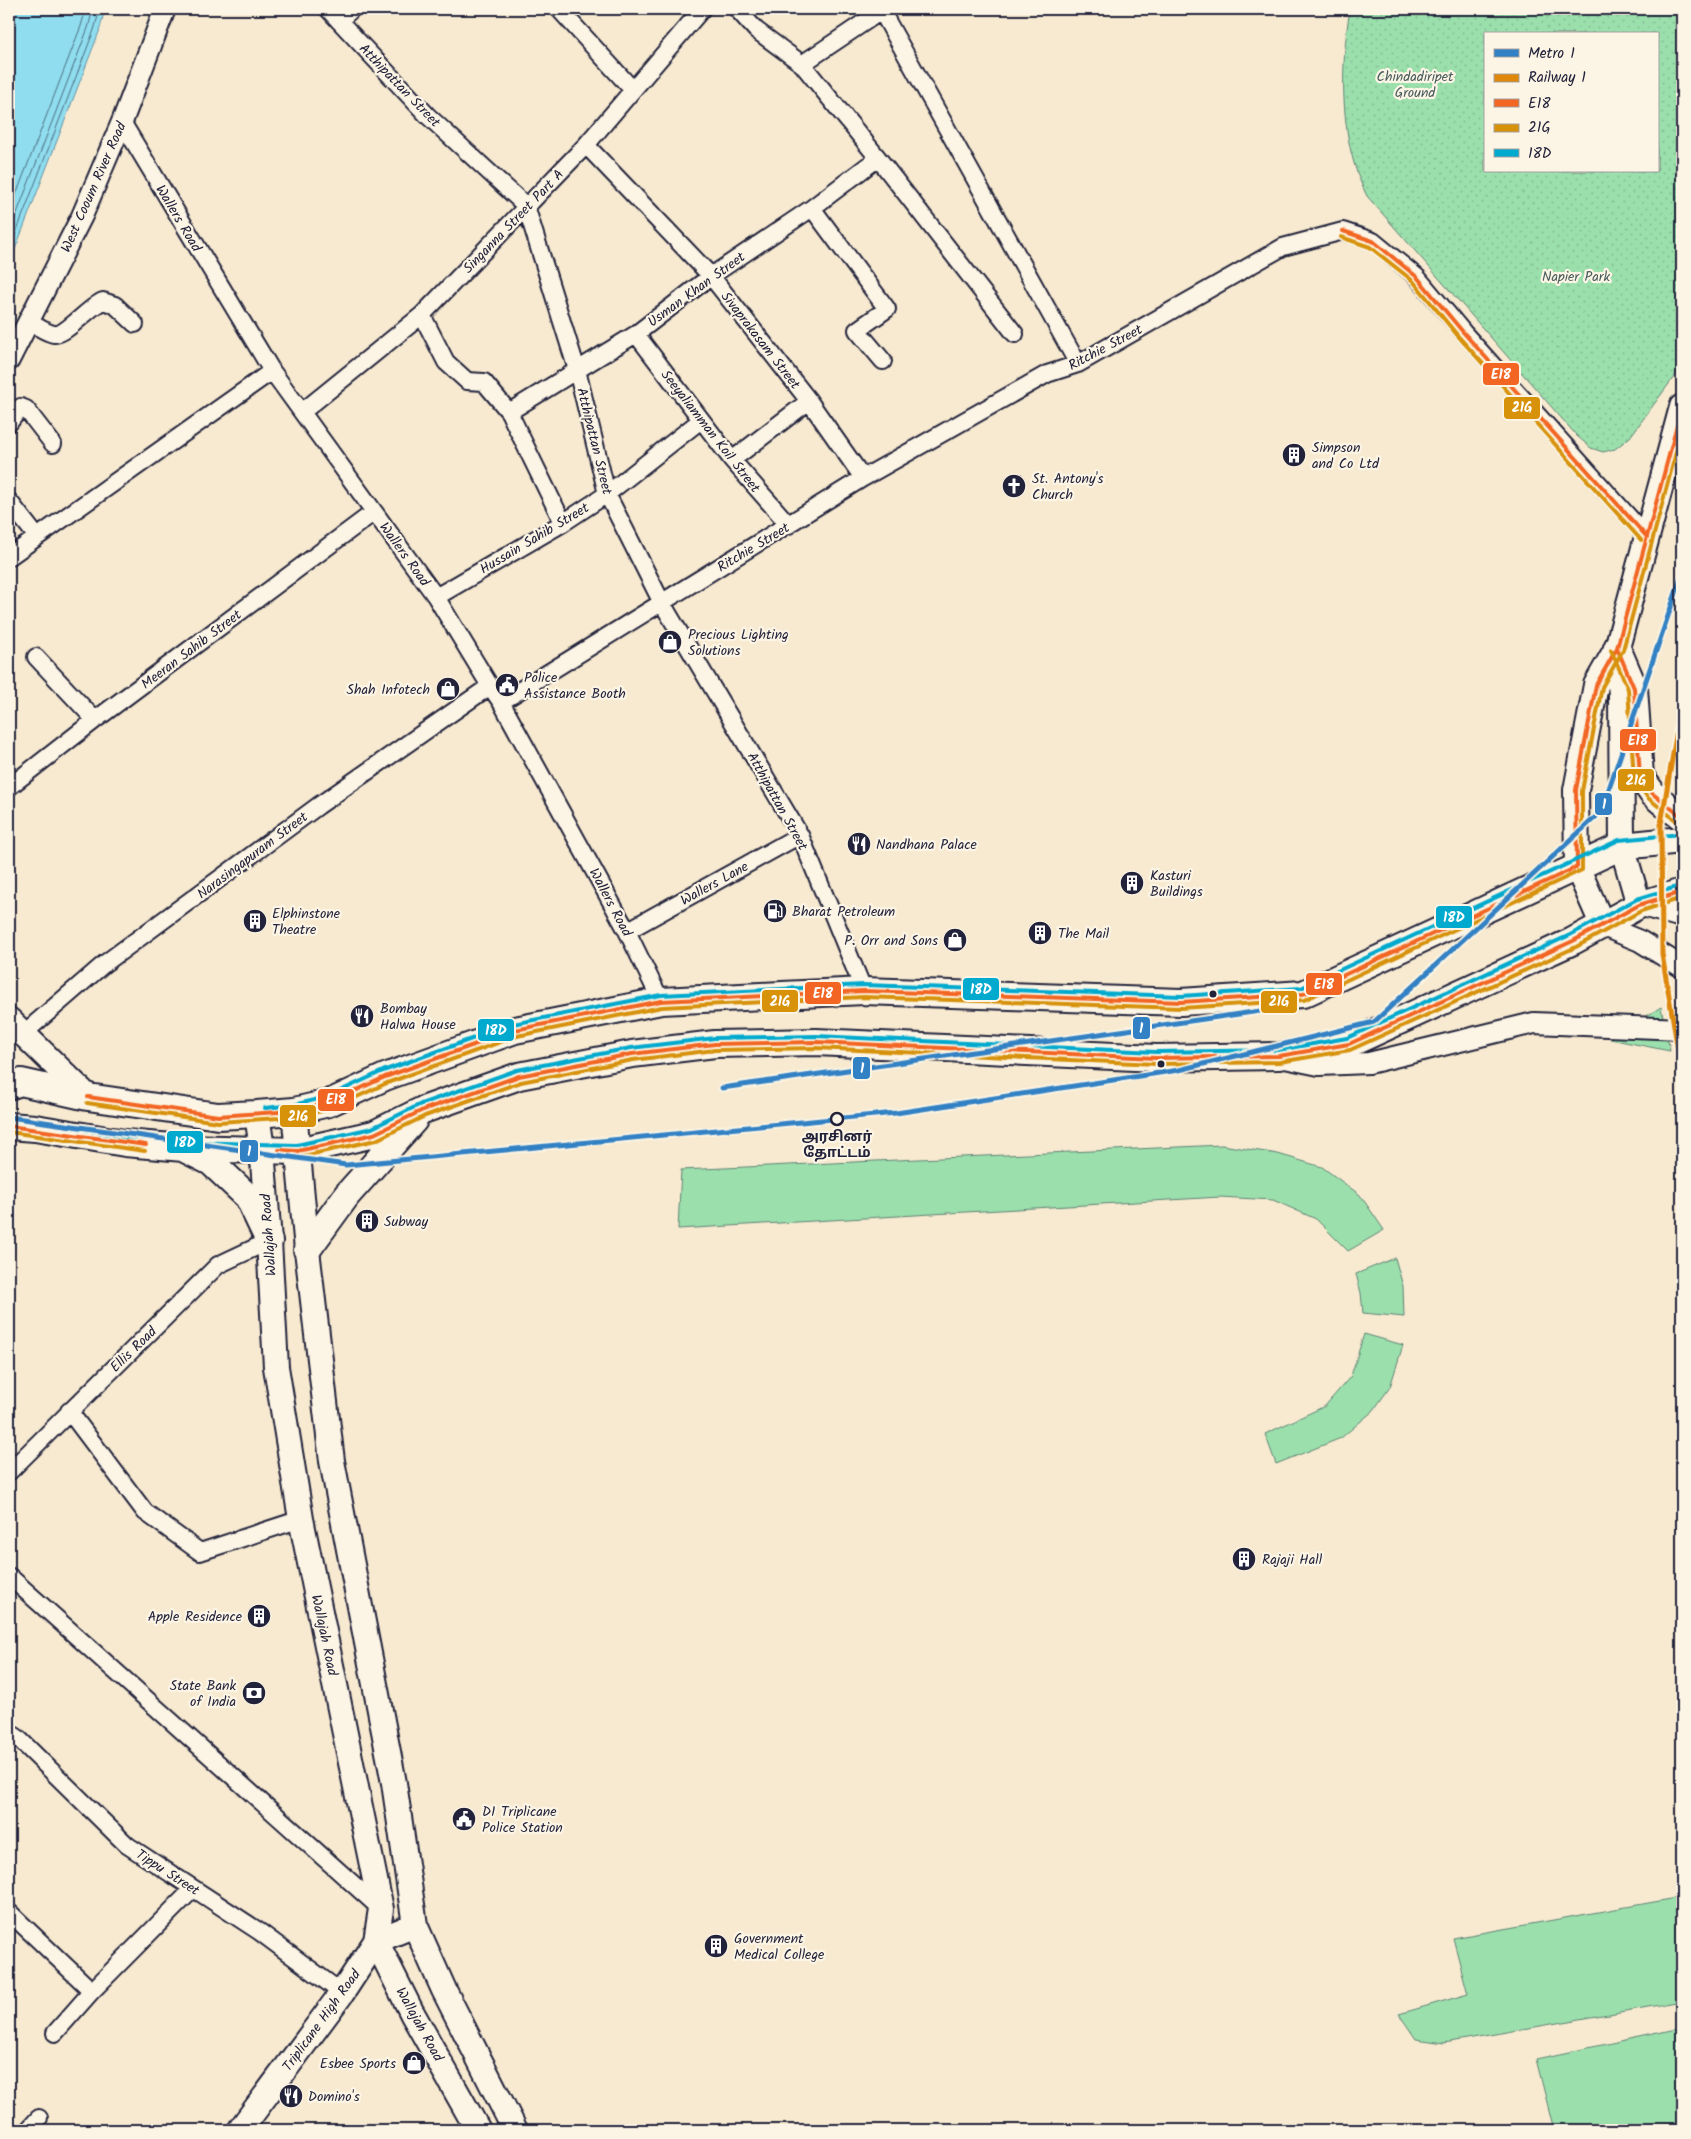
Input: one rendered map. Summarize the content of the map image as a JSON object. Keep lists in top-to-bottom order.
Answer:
{
  "streets": {
    "main road": ["Wallajah Road", "Triplicane High Road"],
    "street": [
      "Atthipattan Street",
      "West Cooum River Road",
      "Wallers Road",
      "Singanna Street Part A",
      "Usman Khan Street",
      "Sivaprakasam Street",
      "Ritchie Street",
      "Seeyaliamman Koil Street",
      "Hussain Sahib Street",
      "Meeran Sahib Street",
      "Narasingapuram Street",
      "Wallers Lane",
      "Ellis Road",
      "Tippu Street"
    ]
  },
  "crossings": [
    ["Atthipattan Street", "Singanna Street Part A"],
    ["Atthipattan Street", "Usman Khan Street"],
    ["Atthipattan Street", "Ritchie Street"],
    ["Atthipattan Street", "Hussain Sahib Street"],
    ["Atthipattan Street", "Wallers Lane"],
    ["West Cooum River Road", "Wallers Road"],
    ["Wallers Road", "Singanna Street Part A"],
    ["Wallers Road", "Ritchie Street"],
    ["Wallers Road", "Hussain Sahib Street"],
    ["Wallers Road", "Meeran Sahib Street"],
    ["Wallers Road", "Narasingapuram Street"],
    ["Wallers Road", "Wallers Lane"],
    ["Singanna Street Part A", "Sivaprakasam Street"],
    ["Usman Khan Street", "Sivaprakasam Street"],
    ["Usman Khan Street", "Seeyaliamman Koil Street"],
    ["Sivaprakasam Street", "Ritchie Street"],
    ["Ritchie Street", "Seeyaliamman Koil Street"],
    ["Seeyaliamman Koil Street", "Hussain Sahib Street"],
    ["Wallajah Road", "Ellis Road"],
    ["Wallajah Road", "Triplicane High Road"],
    ["Tippu Street", "Triplicane High Road"]
  ],
  "parks": ["Chindadiripet Ground", "Napier Park"],
  "places": {
    "building": [
      "Simpson and Co Ltd",
      "Kasturi Buildings",
      "Elphinstone Theatre",
      "The Mail",
      "Subway",
      "Rajaji Hall",
      "Apple Residence",
      "Government Medical College"
    ],
    "church": ["St. Antony's Church"],
    "shop": [
      "Precious Lighting Solutions",
      "Shah Infotech",
      "P. Orr and Sons",
      "Esbee Sports"
    ],
    "public building": ["Police Assistance Booth", "D1 Triplicane Police Station"],
    "restaurant": ["Nandhana Palace", "Bombay Halwa House", "Domino's"],
    "fuel station": ["Bharat Petroleum"],
    "other": ["அரசினர் தோட்டம்"],
    "bank": ["State Bank of India"]
  },
  "lines": [
    "transit line E18",
    "transit line 21G",
    "metro line 1",
    "rail line 1",
    "transit line 18D"
  ],
  "legend": [
    "Metro 1",
    "Railway 1",
    "E18",
    "21G",
    "18D"
  ]
}
